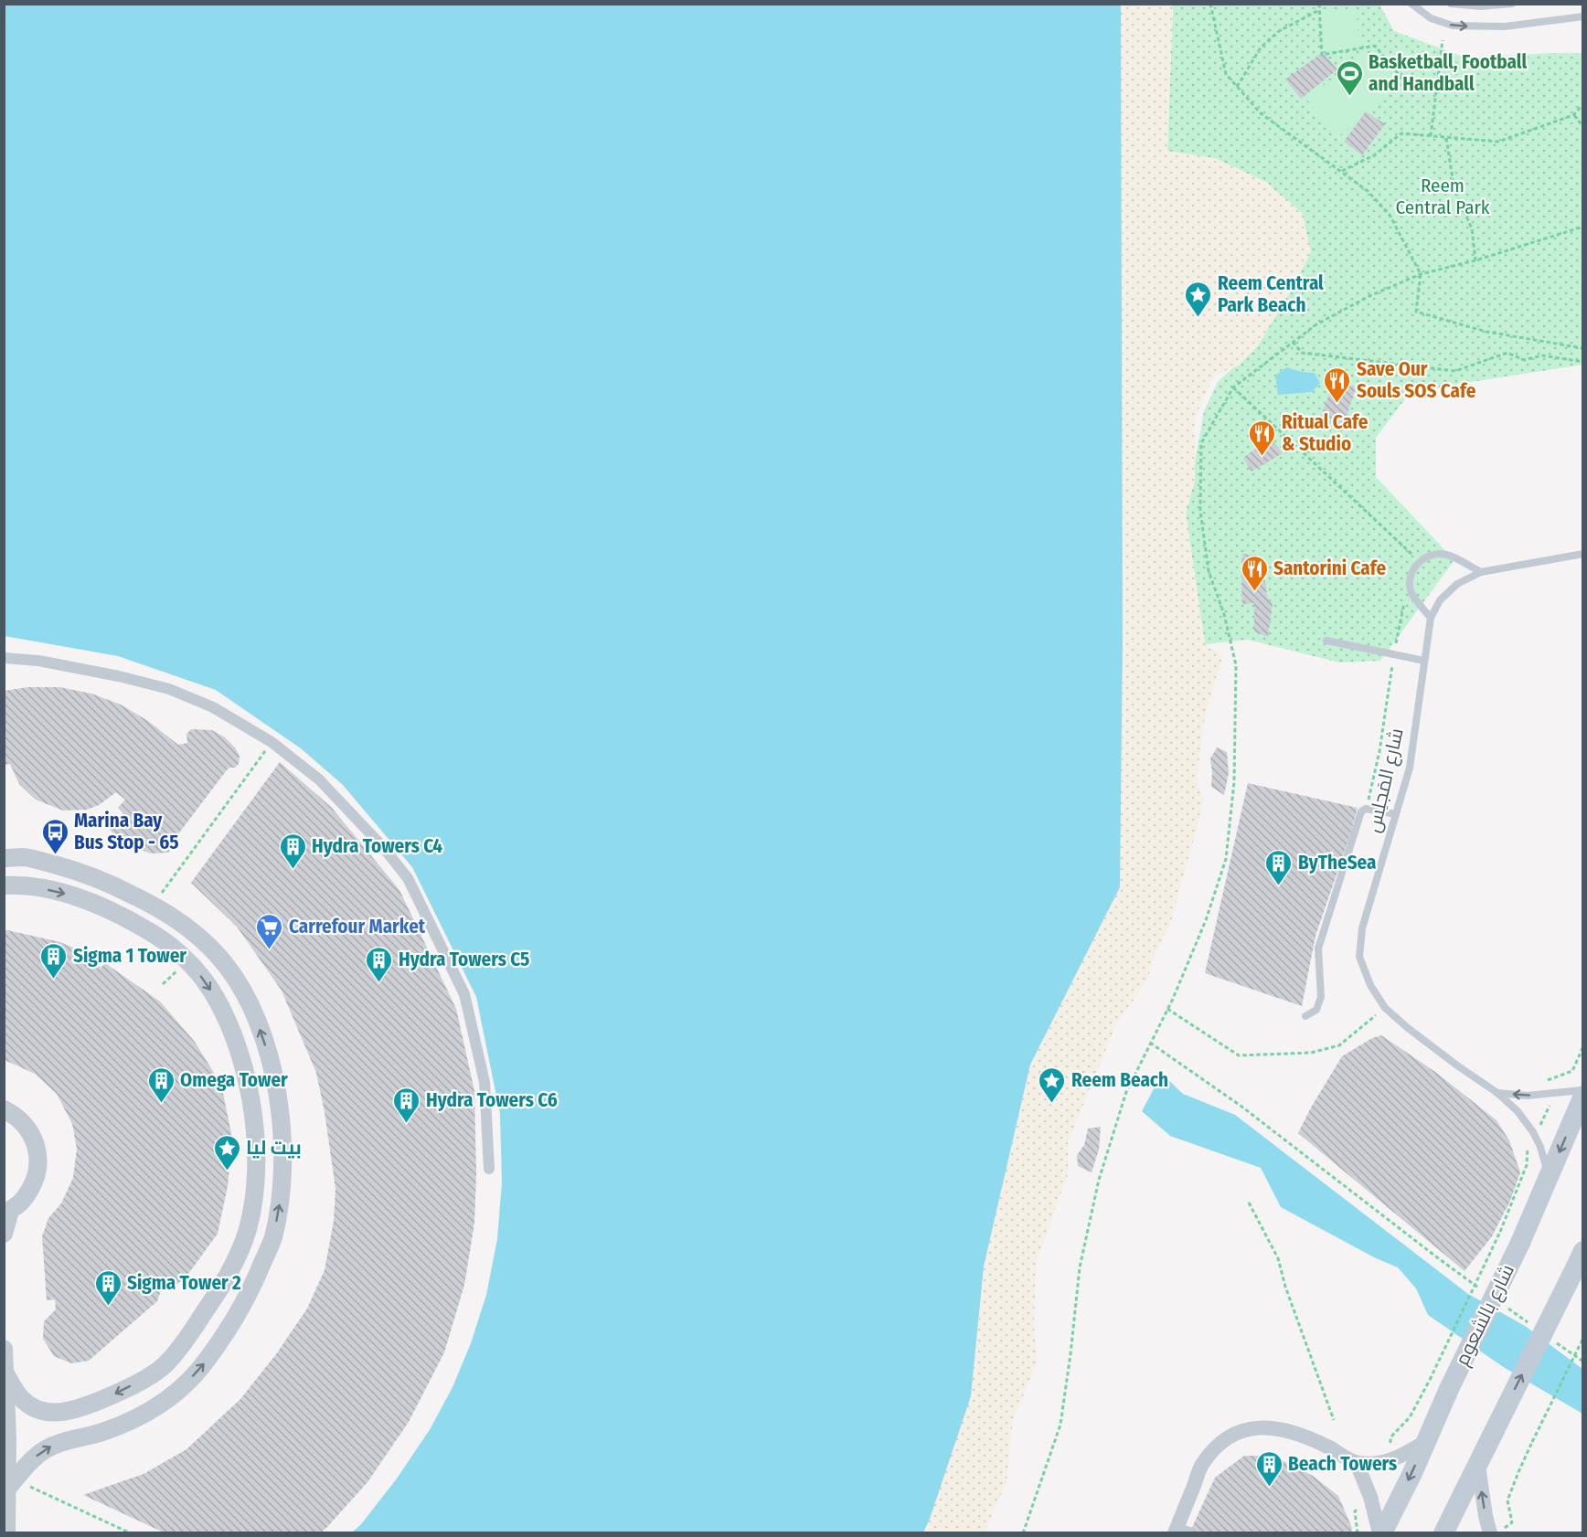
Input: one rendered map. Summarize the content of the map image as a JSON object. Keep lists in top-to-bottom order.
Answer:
{
  "streets": {
    "main road": ["شارع بالشعوم"],
    "lane": ["شارع المَجلِس"]
  },
  "crossings": [
    ["شارع المَجلِس", "شارع بالشعوم"]
  ],
  "parks": ["Reem Central Park"],
  "places": {
    "sports": ["Basketball, Football and Handball"],
    "place": ["Reem Central Park Beach", "Reem Beach", "بيت ليا"],
    "restaurant": ["Save Our Souls SOS Cafe", "Ritual Cafe & Studio", "Santorini Cafe"],
    "bus stop": ["Marina Bay Bus Stop - 65"],
    "building": [
      "Hydra Towers C4",
      "ByTheSea",
      "Sigma 1 Tower",
      "Hydra Towers C5",
      "Omega Tower",
      "Hydra Towers C6",
      "Sigma Tower 2",
      "Beach Towers"
    ],
    "supermarket": ["Carrefour Market"]
  }
}
